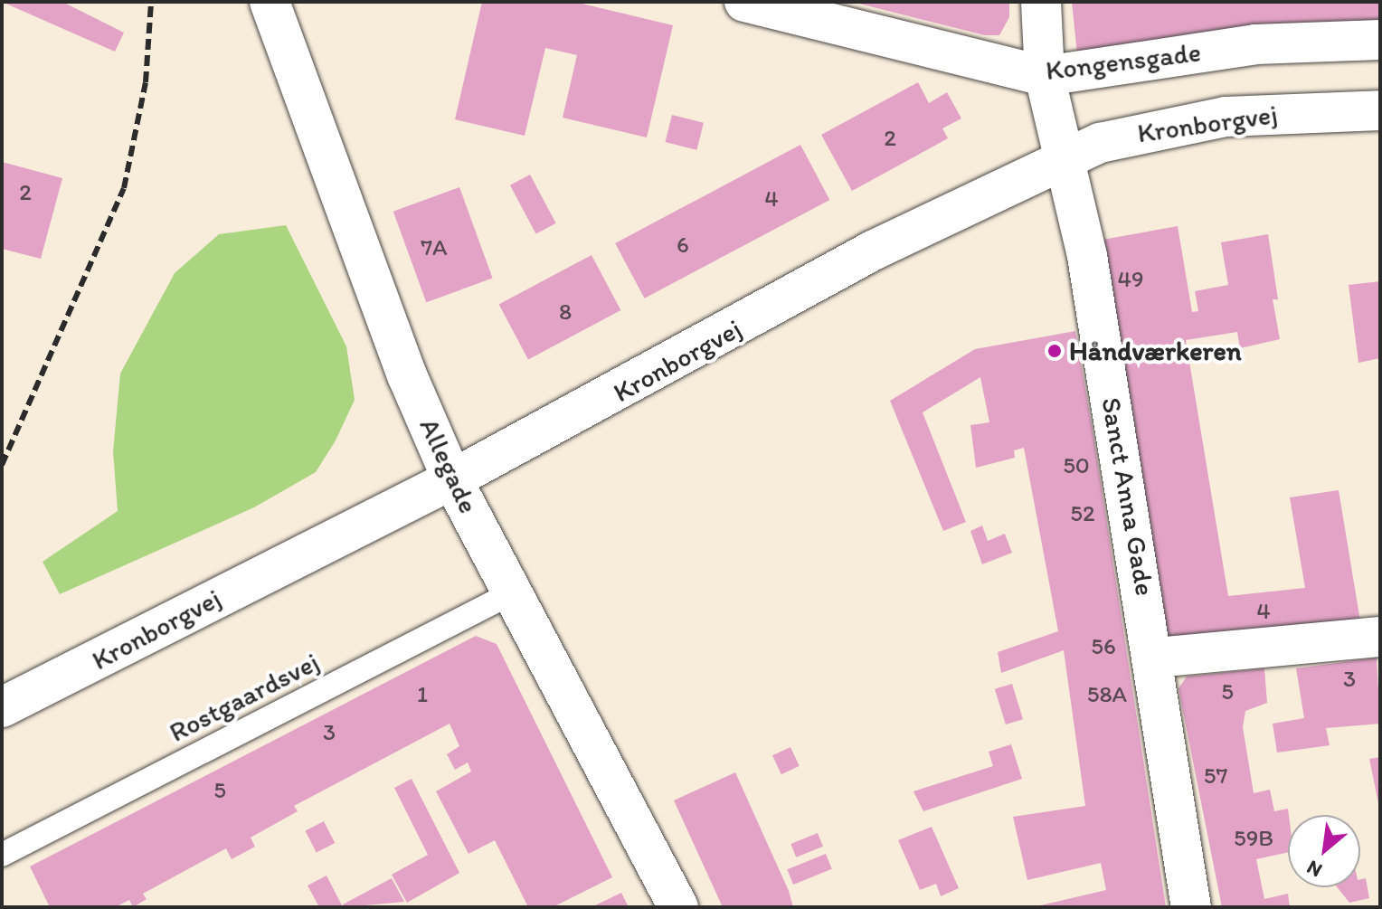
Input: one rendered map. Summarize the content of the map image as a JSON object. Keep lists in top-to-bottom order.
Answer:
{
  "streets": {
    "street": [
      "Kongensgade",
      "Kronborgvej",
      "Allegade",
      "Sanct Anna Gade"
    ],
    "lane": ["Rostgaardsvej"]
  },
  "crossings": [
    ["Kongensgade", "Sanct Anna Gade"],
    ["Kronborgvej", "Allegade"],
    ["Kronborgvej", "Sanct Anna Gade"],
    ["Allegade", "Rostgaardsvej"]
  ],
  "places": ["Håndværkeren"],
  "house_numbers": [
    "2",
    "2",
    "4",
    "6",
    "7A",
    "49",
    "8",
    "50",
    "52",
    "4",
    "56",
    "3",
    "5",
    "1",
    "58A",
    "3",
    "57",
    "5",
    "59B"
  ],
  "north": "bottom left"
}
